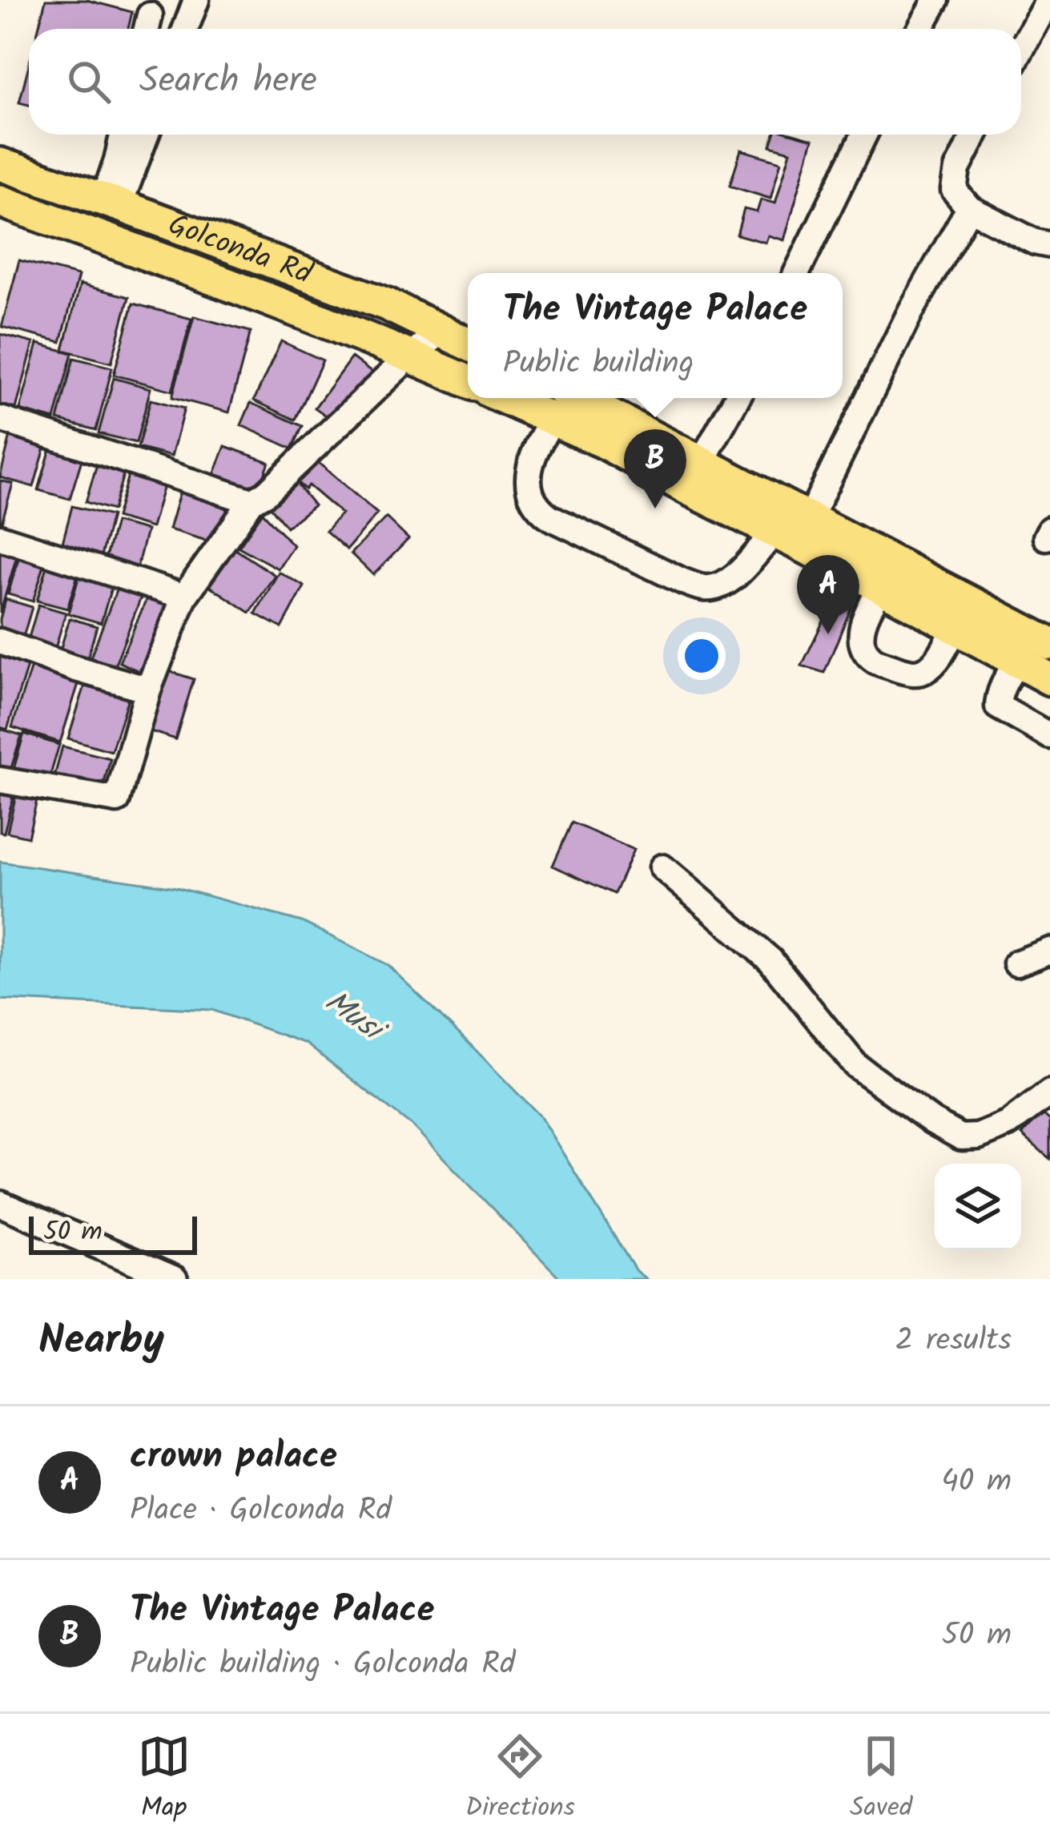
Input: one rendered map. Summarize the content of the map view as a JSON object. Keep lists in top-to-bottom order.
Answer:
{
  "streets": {
    "main road": ["Golconda Rd"]
  },
  "water": ["Musi"],
  "scale_bar": "50 m",
  "page": {
    "search": "Search here",
    "popup": ["The Vintage Palace", "Public building"],
    "pins": ["B", "A"],
    "scale": "50 m",
    "heading": ["Nearby", "2 results"],
    "list": [
      {
        "mark": "A",
        "name": "crown palace",
        "note": "Place · Golconda Rd",
        "value": "40 m"
      },
      {
        "mark": "B",
        "name": "The Vintage Palace",
        "note": "Public building · Golconda Rd",
        "value": "50 m"
      }
    ],
    "nav": ["Map", "Directions", "Saved"]
  }
}
